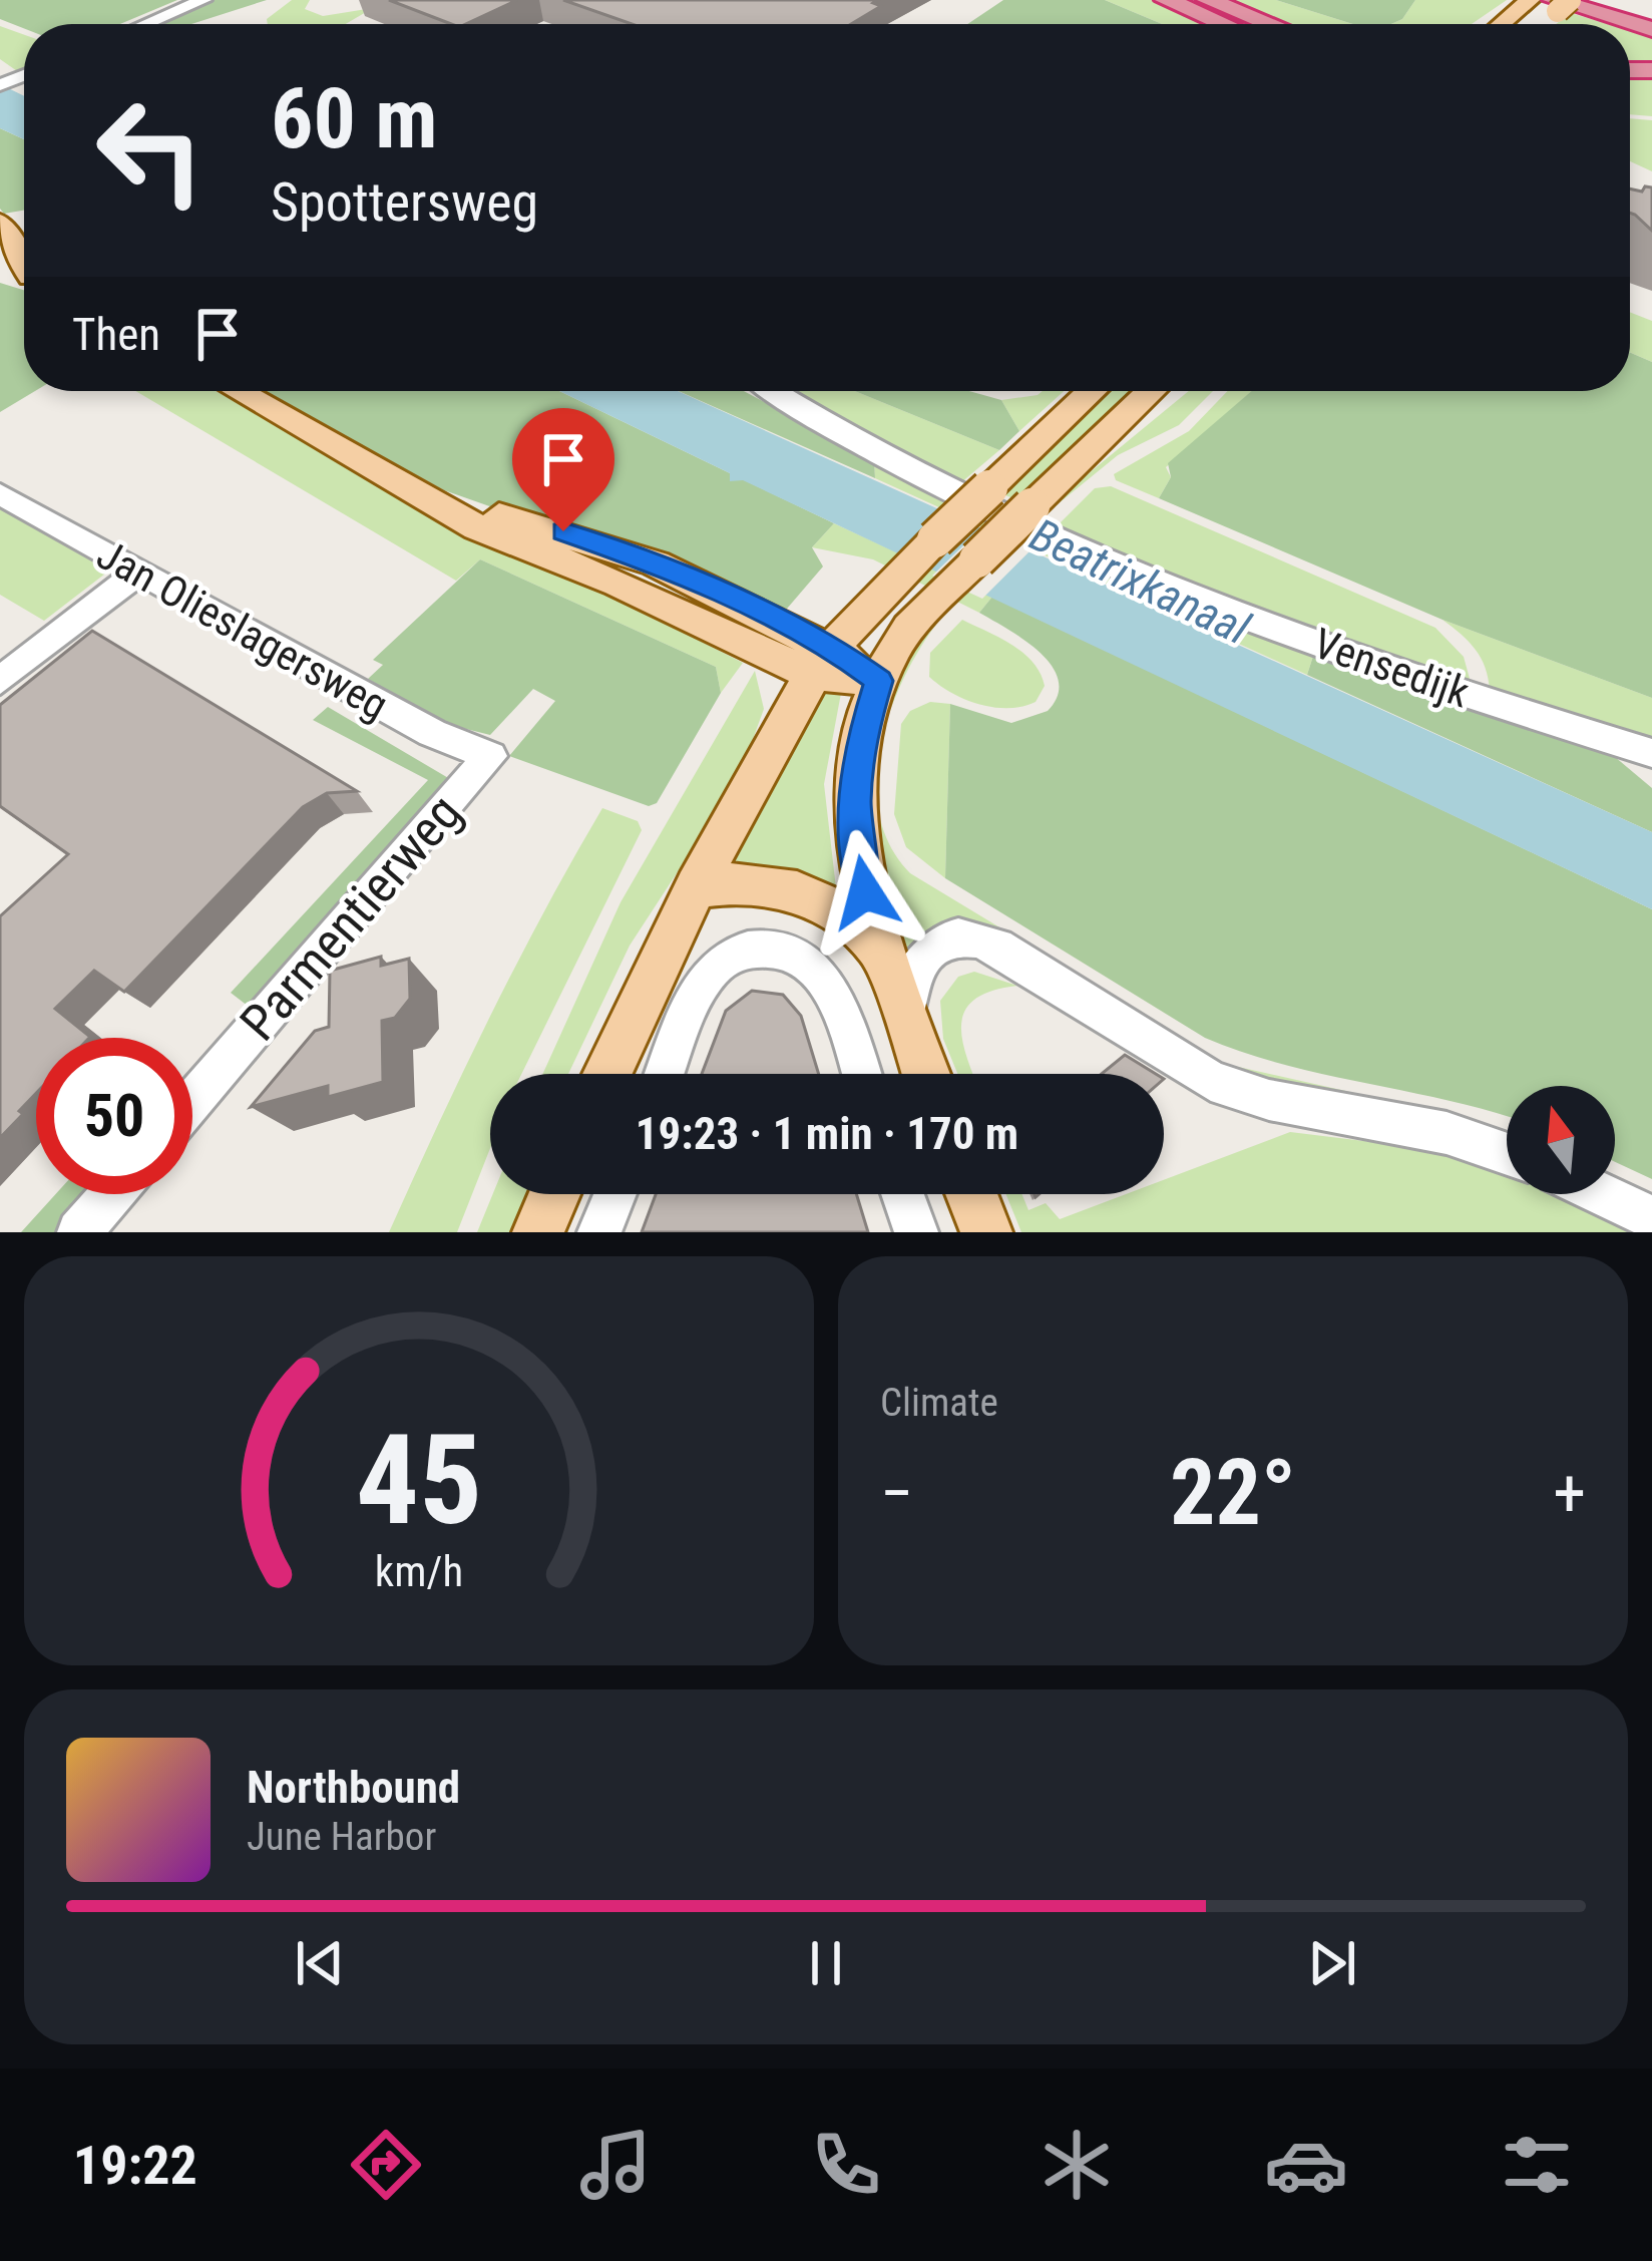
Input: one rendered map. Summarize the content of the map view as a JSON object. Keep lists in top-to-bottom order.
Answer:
{
  "streets": {
    "street": ["Jan Olieslagersweg", "Vensedijk", "Parmentierweg"]
  },
  "crossings": [
    ["Jan Olieslagersweg", "Parmentierweg"]
  ],
  "water": ["Beatrixkanaal"],
  "north": "top",
  "page": {
    "turn": ["60 m", "Spottersweg"],
    "then": "Then",
    "limit": "50",
    "trip": "19:23 · 1 min · 170 m",
    "tile": "Climate",
    "heat": ["−", "22°", "+"],
    "song": ["Northbound", "June Harbor"],
    "tabs": "19:22",
    "gauge": ["45", "km/h"]
  }
}
